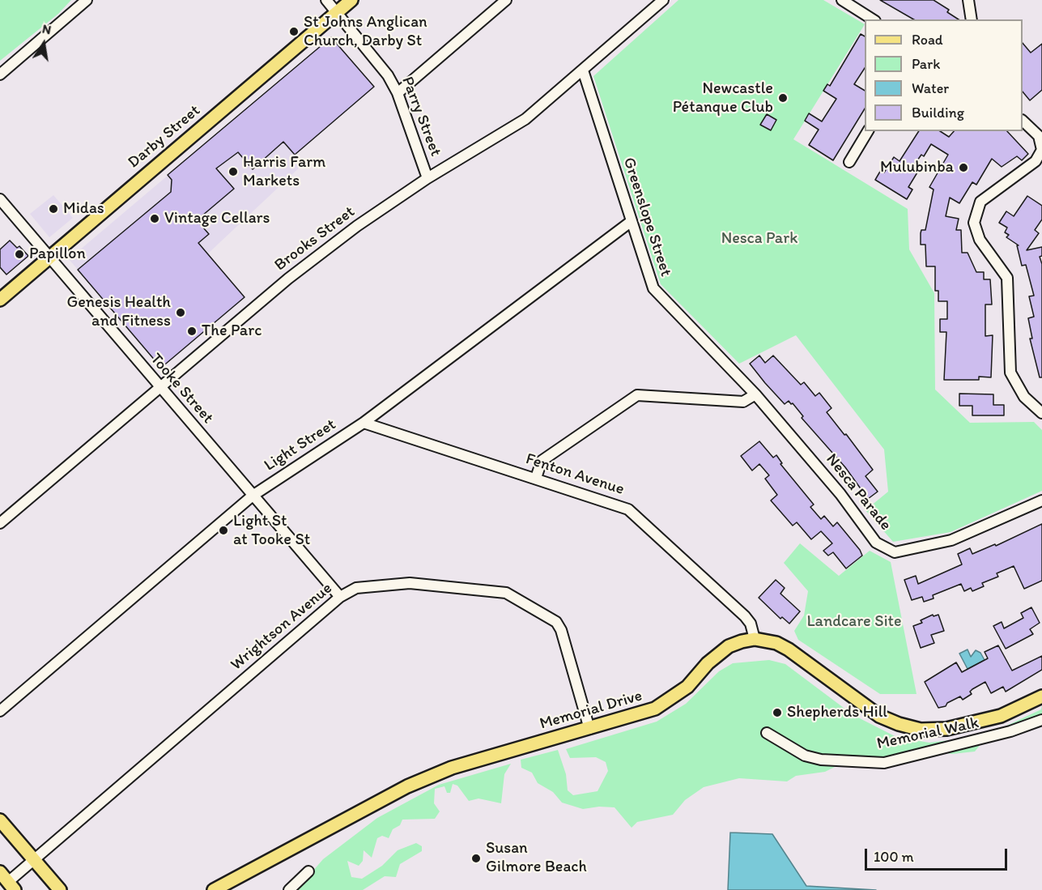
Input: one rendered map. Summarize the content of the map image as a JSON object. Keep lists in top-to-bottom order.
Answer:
{
  "streets": {
    "main road": ["Darby Street", "Memorial Drive"],
    "street": [
      "Parry Street",
      "Greenslope Street",
      "Brooks Street",
      "Tooke Street",
      "Light Street",
      "Fenton Avenue",
      "Nesca Parade",
      "Wrightson Avenue",
      "Memorial Walk"
    ]
  },
  "crossings": [
    ["Parry Street", "Darby Street"],
    ["Parry Street", "Brooks Street"],
    ["Darby Street", "Tooke Street"],
    ["Greenslope Street", "Brooks Street"],
    ["Greenslope Street", "Light Street"],
    ["Greenslope Street", "Nesca Parade"],
    ["Brooks Street", "Tooke Street"],
    ["Tooke Street", "Light Street"],
    ["Tooke Street", "Wrightson Avenue"],
    ["Light Street", "Fenton Avenue"],
    ["Fenton Avenue", "Memorial Drive"],
    ["Wrightson Avenue", "Memorial Drive"]
  ],
  "parks": ["Nesca Park", "Landcare Site"],
  "places": [
    "St Johns Anglican Church, Darby St",
    "Newcastle Pétanque Club",
    "Mulubinba",
    "Harris Farm Markets",
    "Midas",
    "Vintage Cellars",
    "Papillon",
    "Genesis Health and Fitness",
    "The Parc",
    "Light St at Tooke St",
    "Shepherds Hill",
    "Susan Gilmore Beach"
  ],
  "legend": [
    "Road",
    "Park",
    "Water",
    "Building"
  ],
  "scale_bar": "100 m",
  "north": "top"
}
